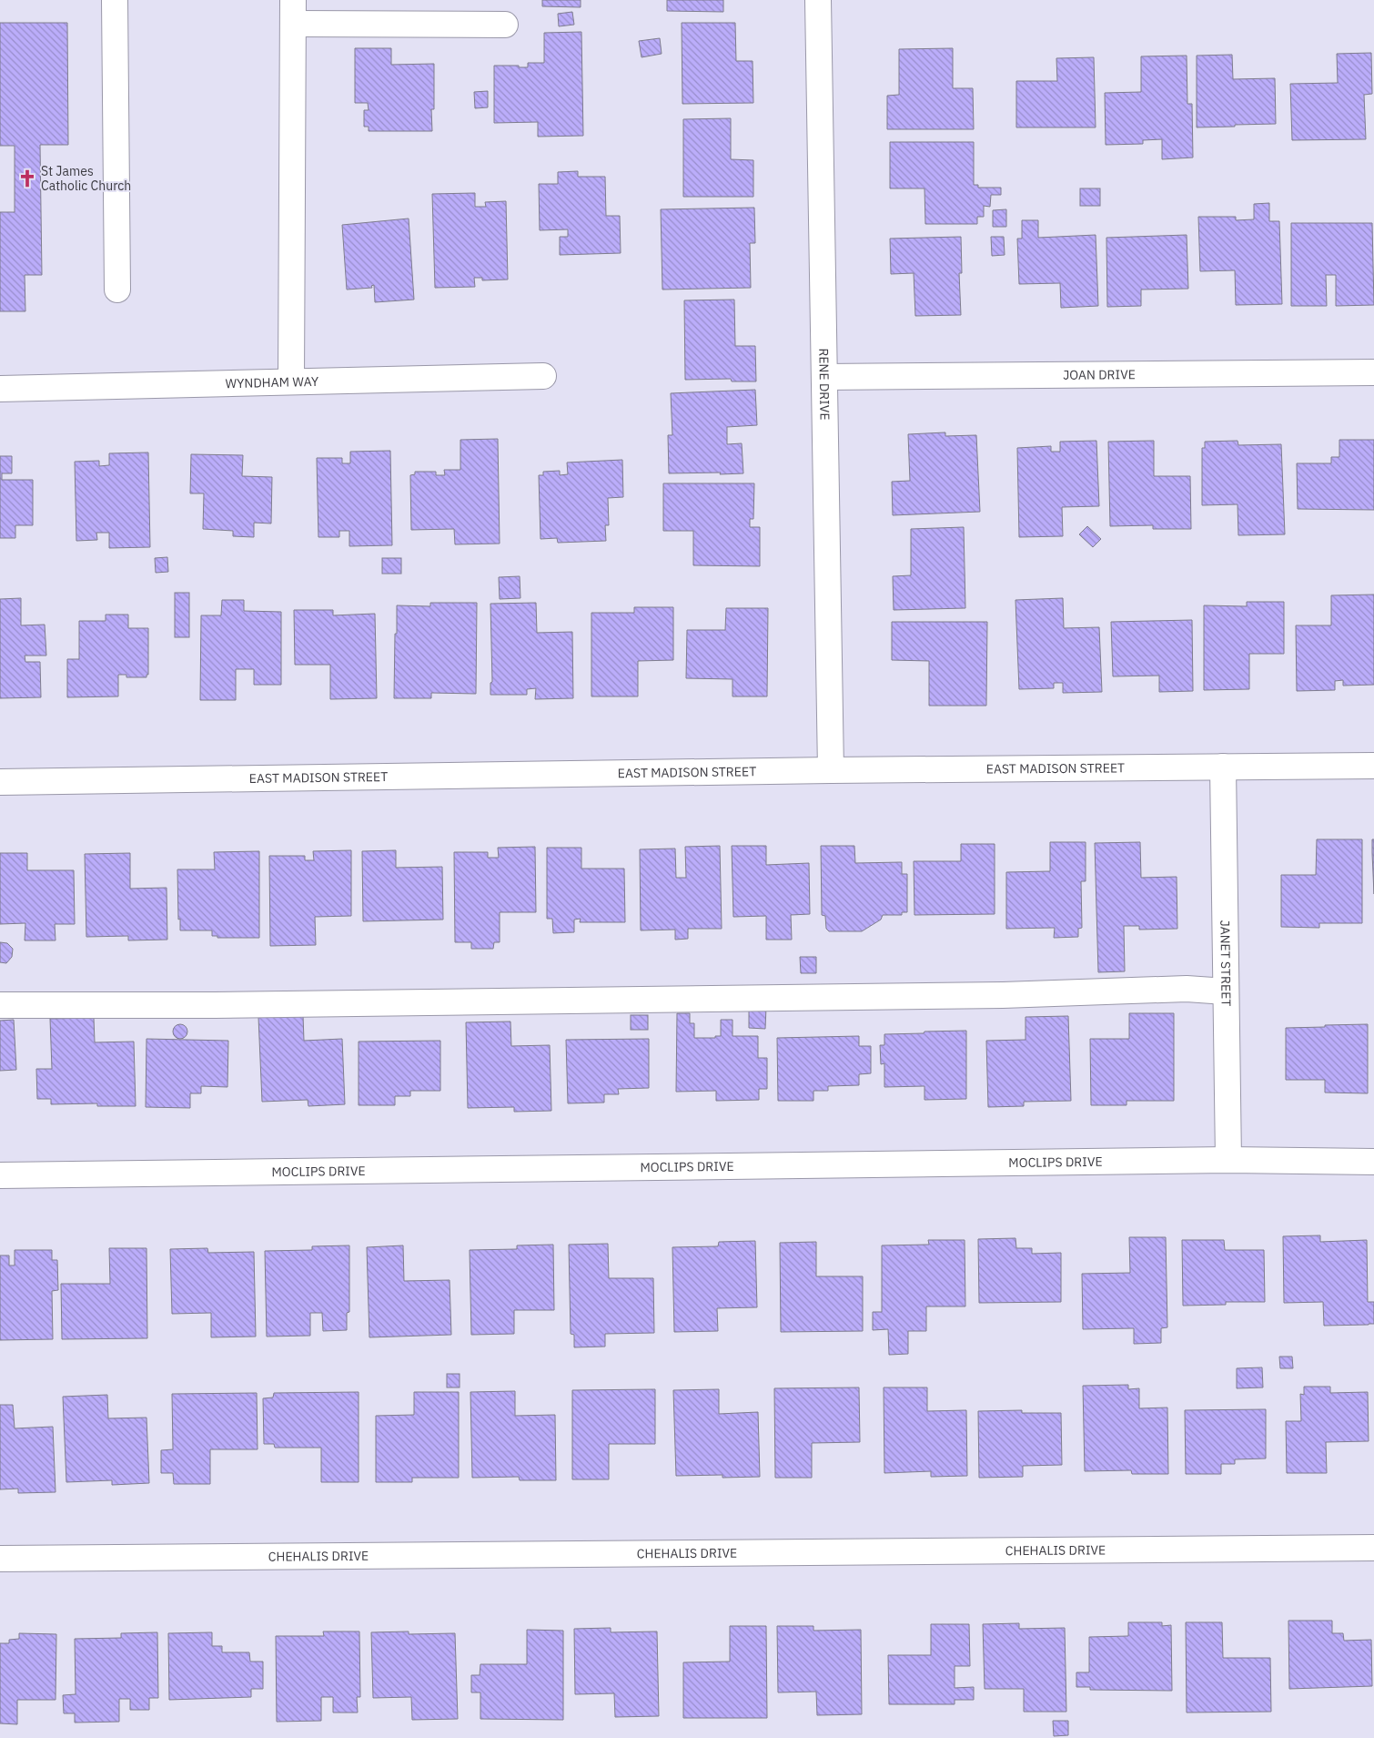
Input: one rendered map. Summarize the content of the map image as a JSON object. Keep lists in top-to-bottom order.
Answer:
{
  "streets": {
    "street": [
      "JOAN DRIVE",
      "WYNDHAM WAY",
      "RENE DRIVE",
      "EAST MADISON STREET",
      "JANET STREET",
      "MOCLIPS DRIVE",
      "CHEHALIS DRIVE"
    ]
  },
  "crossings": [
    ["JOAN DRIVE", "RENE DRIVE"],
    ["RENE DRIVE", "EAST MADISON STREET"],
    ["EAST MADISON STREET", "JANET STREET"],
    ["JANET STREET", "MOCLIPS DRIVE"]
  ],
  "places": {
    "church": ["St James Catholic Church"]
  }
}
